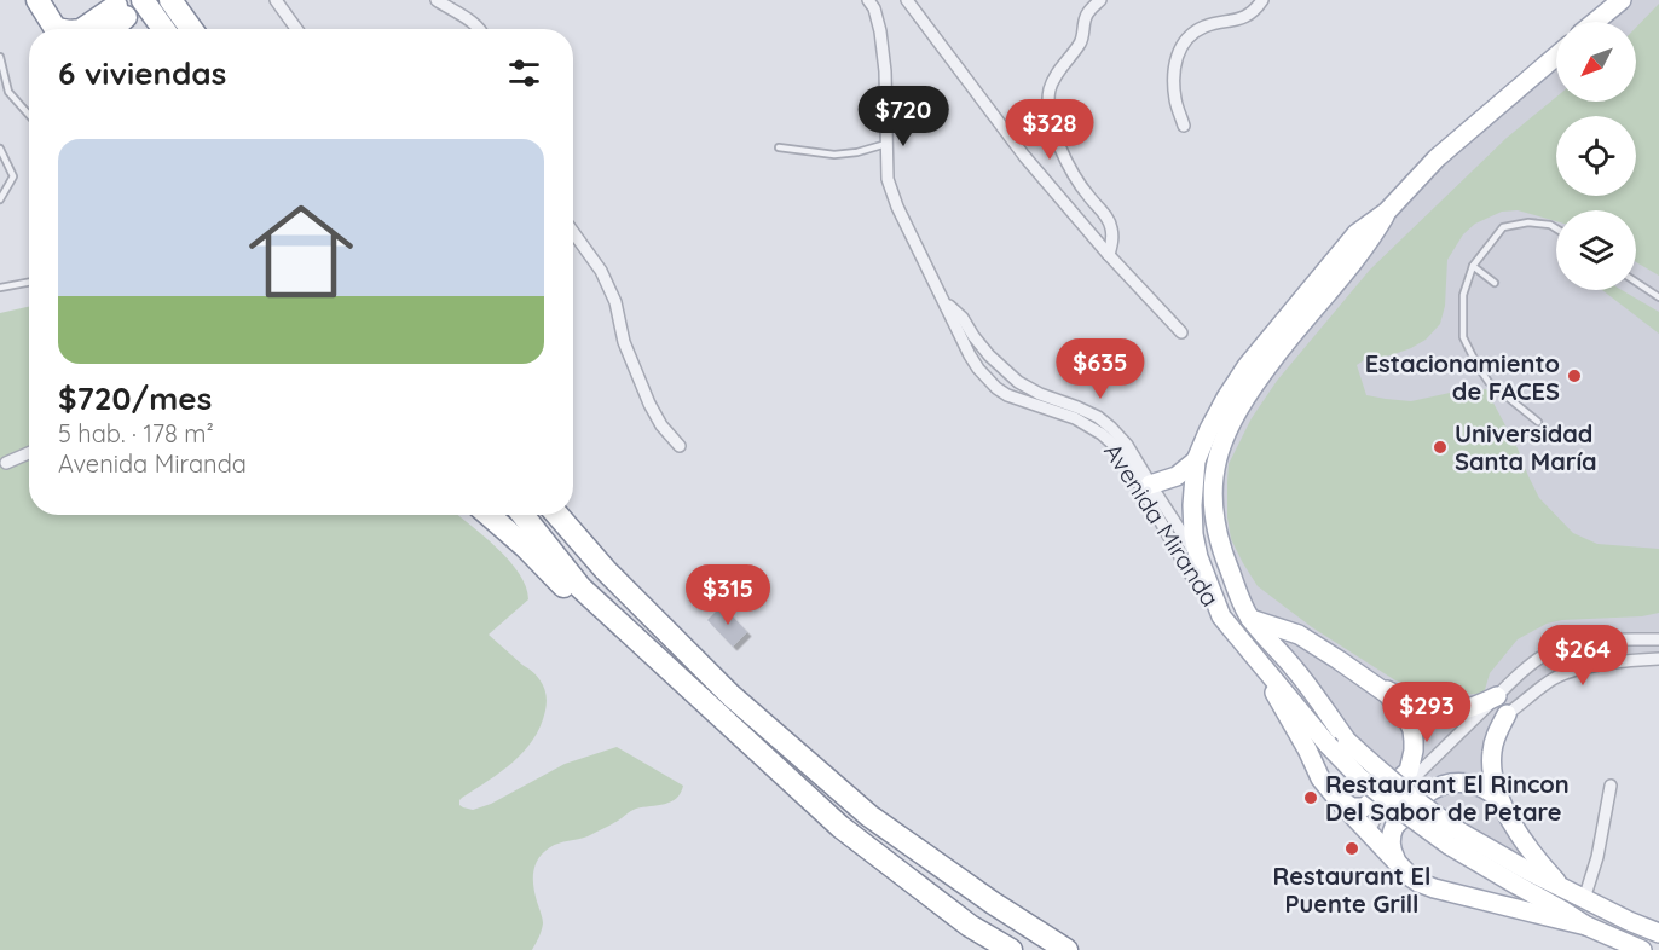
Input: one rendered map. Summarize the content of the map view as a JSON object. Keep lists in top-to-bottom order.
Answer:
{
  "streets": {
    "street": ["Avenida Miranda"]
  },
  "places": [
    "Estacionamiento de FACES",
    "Universidad Santa María",
    "Restaurant El Rincon Del Sabor de Petare",
    "Restaurant El Puente Grill"
  ],
  "north": "bottom left",
  "page": {
    "heading": "6 viviendas",
    "price": [
      "$720",
      "$328",
      "$635",
      "$315",
      "$264",
      "$293"
    ],
    "list": [
      {
        "name": "$720/mes",
        "note": "5 hab. · 178 m² · Avenida Miranda"
      }
    ]
  }
}
